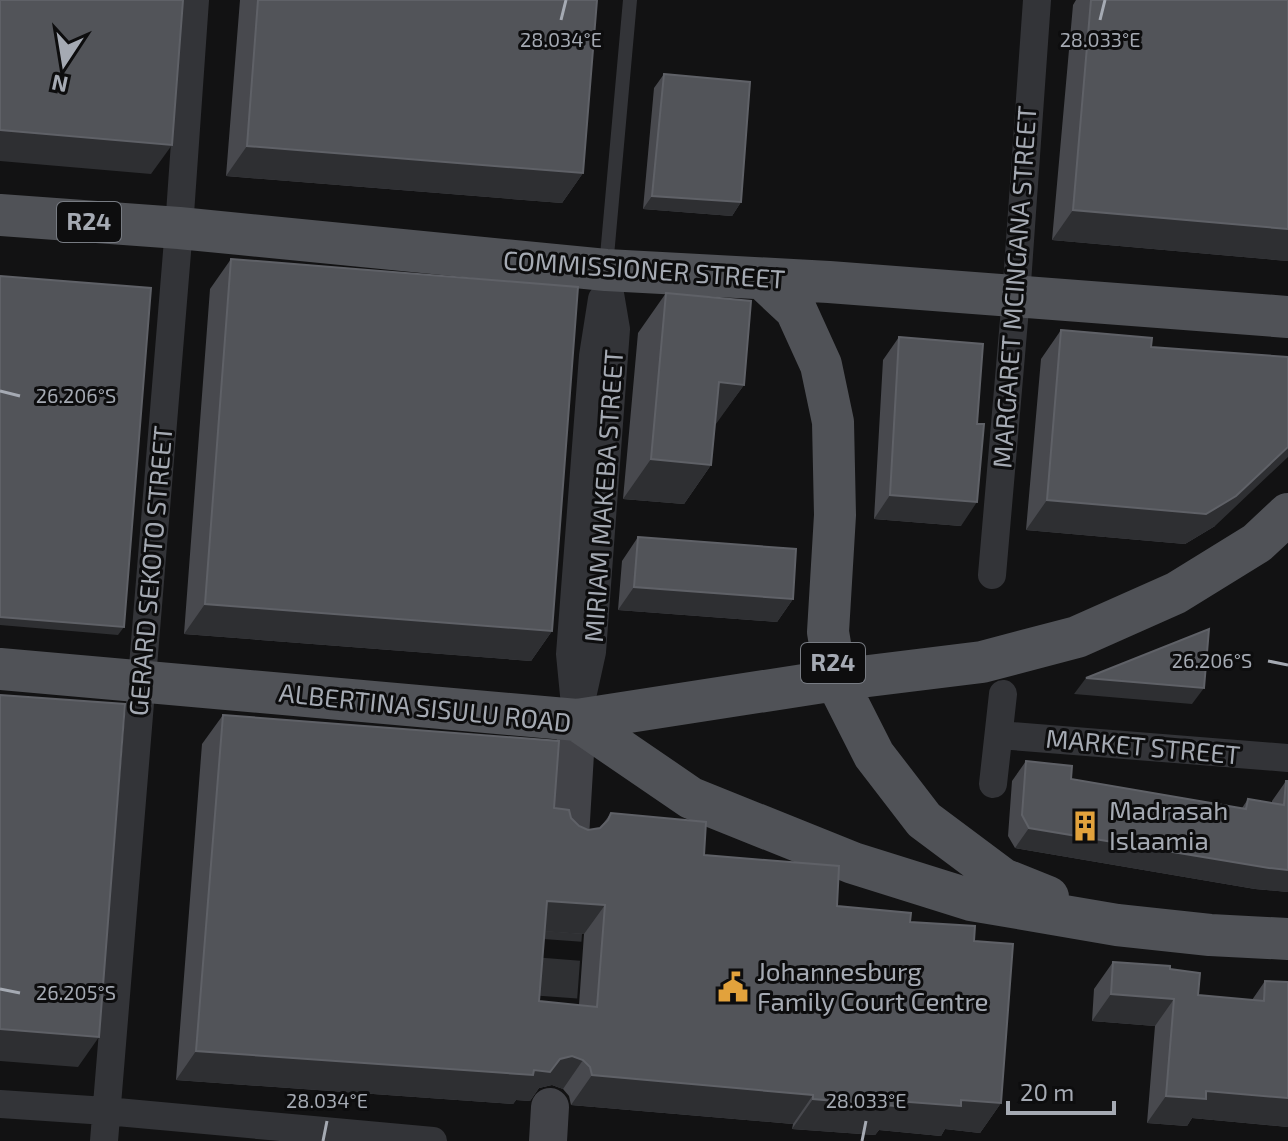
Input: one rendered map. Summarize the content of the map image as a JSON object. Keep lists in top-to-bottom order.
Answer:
{
  "streets": {
    "main road": ["R24", "COMMISSIONER STREET", "ALBERTINA SISULU ROAD"],
    "street": [
      "MARGARET MCINGANA STREET",
      "MIRIAM MAKEBA STREET",
      "GERARD SEKOTO STREET",
      "MARKET STREET"
    ]
  },
  "crossings": [
    ["R24", "COMMISSIONER STREET"],
    ["R24", "ALBERTINA SISULU ROAD"],
    ["COMMISSIONER STREET", "MARGARET MCINGANA STREET"],
    ["COMMISSIONER STREET", "MIRIAM MAKEBA STREET"],
    ["COMMISSIONER STREET", "GERARD SEKOTO STREET"],
    ["MIRIAM MAKEBA STREET", "ALBERTINA SISULU ROAD"],
    ["GERARD SEKOTO STREET", "ALBERTINA SISULU ROAD"]
  ],
  "places": {
    "building": ["Madrasah Islaamia"],
    "public building": ["Johannesburg Family Court Centre"]
  },
  "scale_bar": "20 m",
  "north": "bottom",
  "coordinates": [
    "28.034°E",
    "28.033°E",
    "26.206°S",
    "26.205°S"
  ]
}
